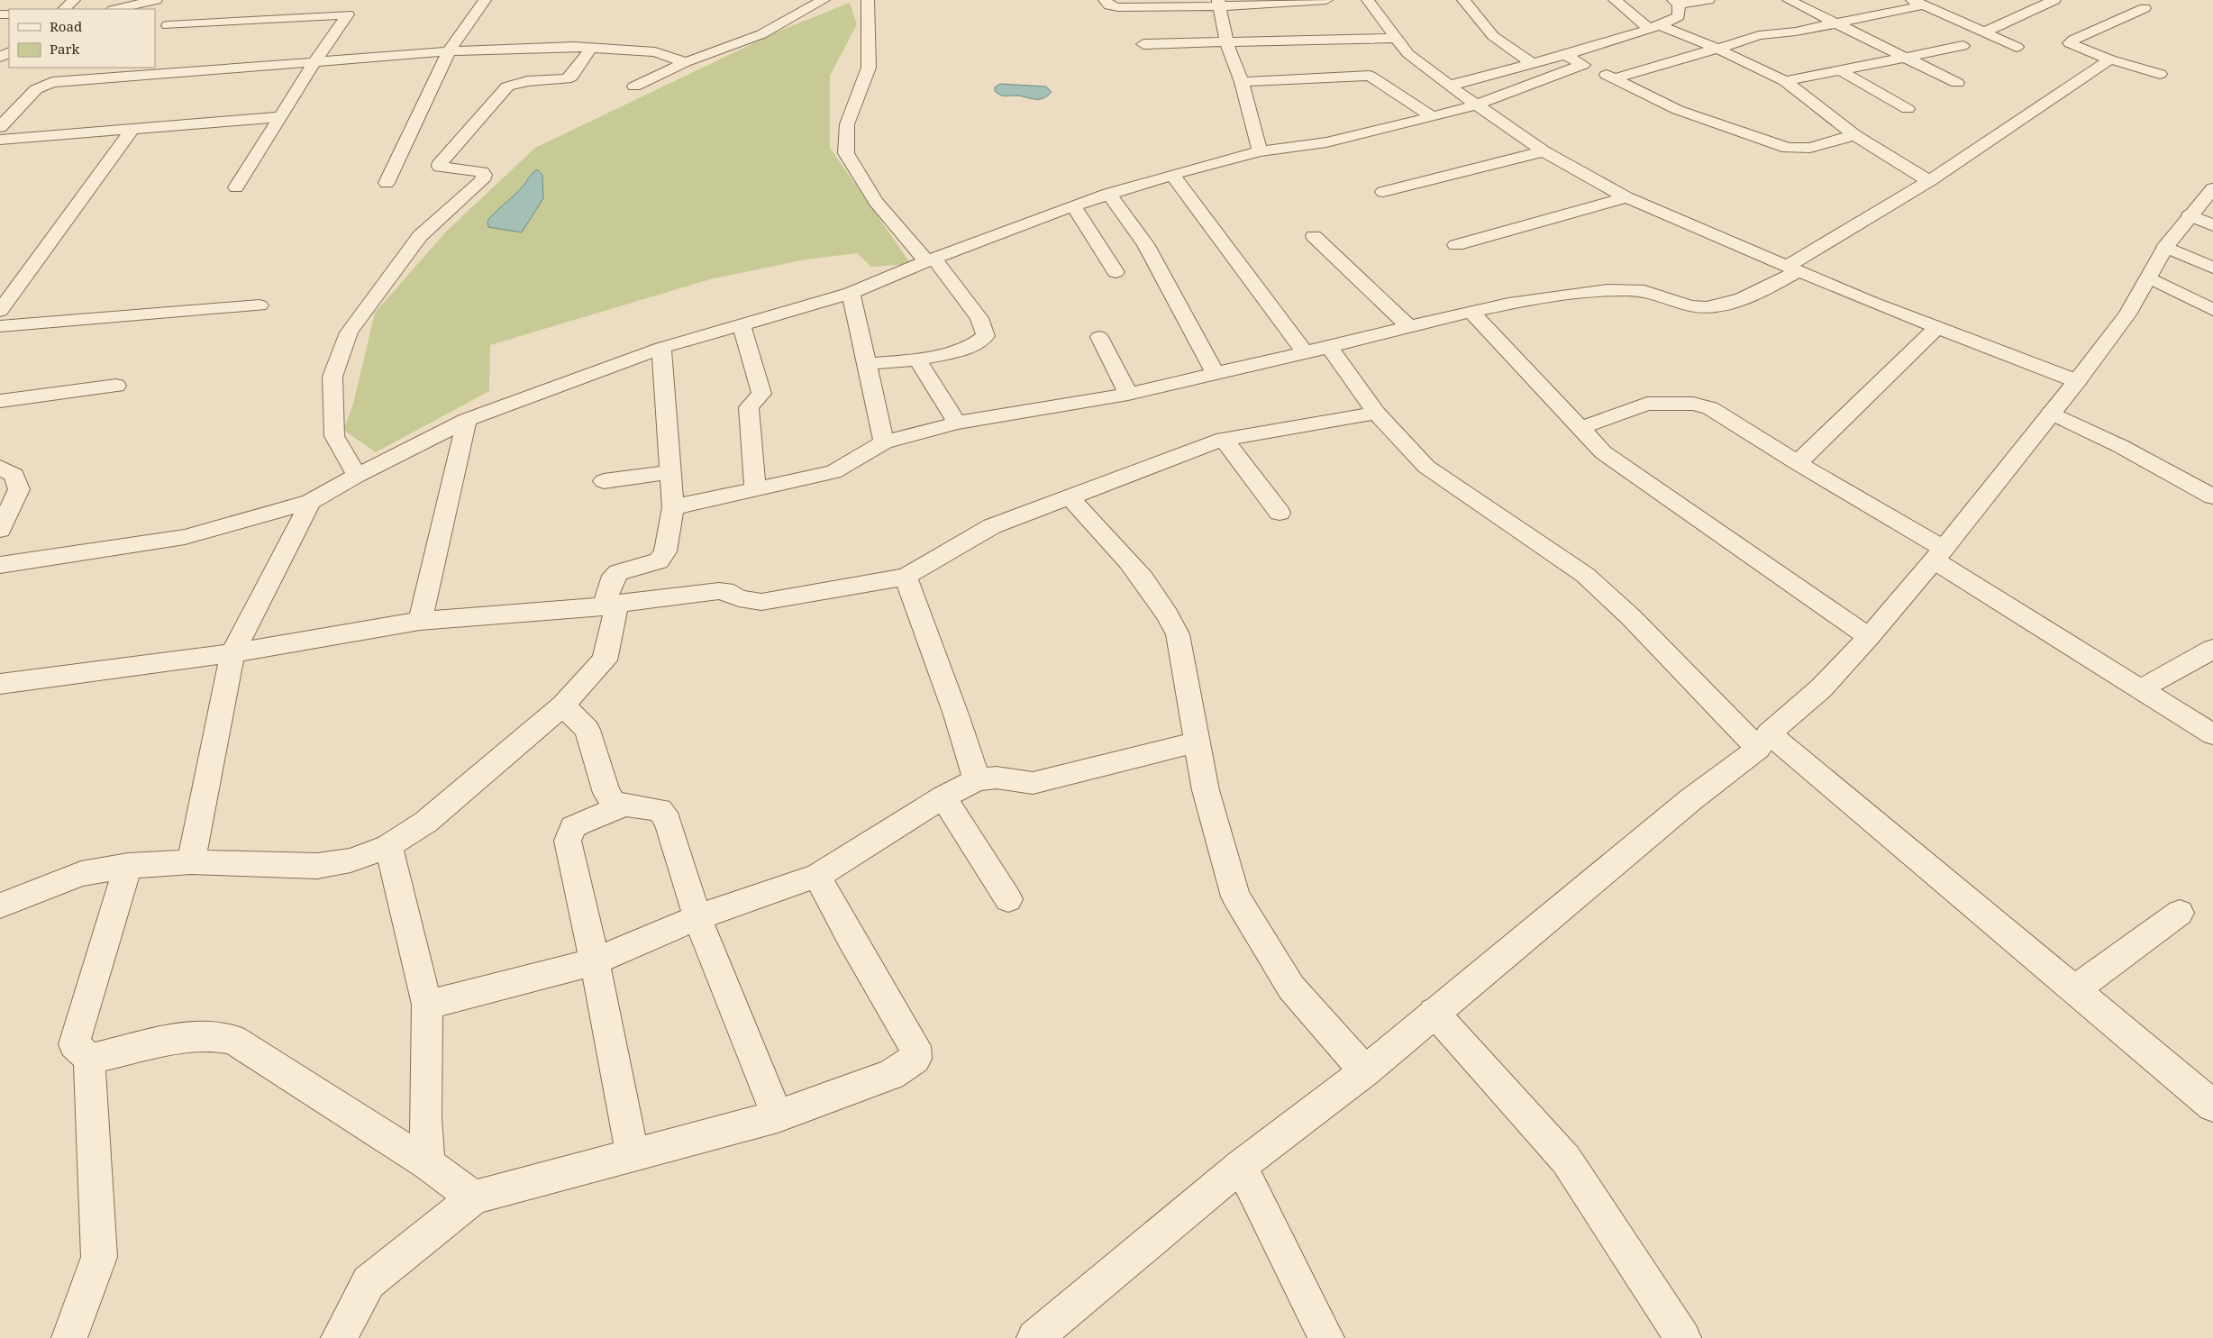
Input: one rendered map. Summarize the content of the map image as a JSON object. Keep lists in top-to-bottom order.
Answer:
{
  "legend": ["Road", "Park"]
}
